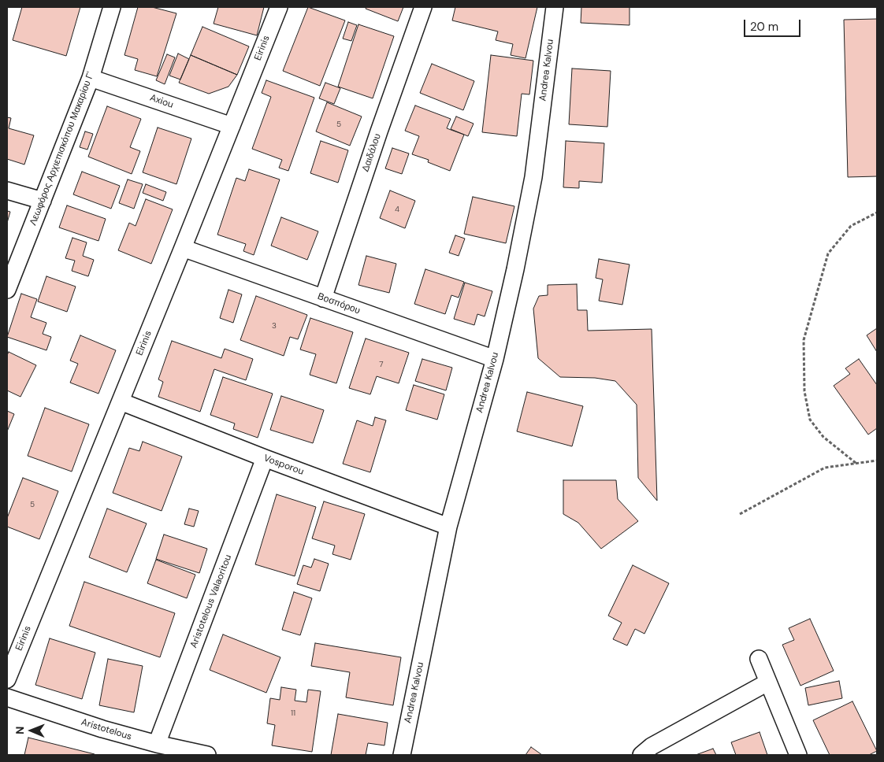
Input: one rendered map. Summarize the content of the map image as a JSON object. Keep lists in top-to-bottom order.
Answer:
{
  "streets": {
    "street": [
      "Eirinis",
      "Andrea Kalvou",
      "Axiou",
      "Λεωφόρος Αρχιεπισκόπου Μακαρίου Γ'",
      "Δαιδάλου",
      "Βοσπόρου",
      "Vosporou",
      "Aristotelous Valaoritou",
      "Aristotelous"
    ]
  },
  "crossings": [
    ["Eirinis", "Axiou"],
    ["Eirinis", "Βοσπόρου"],
    ["Eirinis", "Vosporou"],
    ["Andrea Kalvou", "Βοσπόρου"],
    ["Andrea Kalvou", "Vosporou"],
    ["Axiou", "Λεωφόρος Αρχιεπισκόπου Μακαρίου Γ'"],
    ["Δαιδάλου", "Βοσπόρου"],
    ["Vosporou", "Aristotelous Valaoritou"],
    ["Aristotelous Valaoritou", "Aristotelous"]
  ],
  "house_numbers": [
    "5",
    "4",
    "3",
    "7",
    "5",
    "11"
  ],
  "scale_bar": "20 m",
  "north": "left"
}
